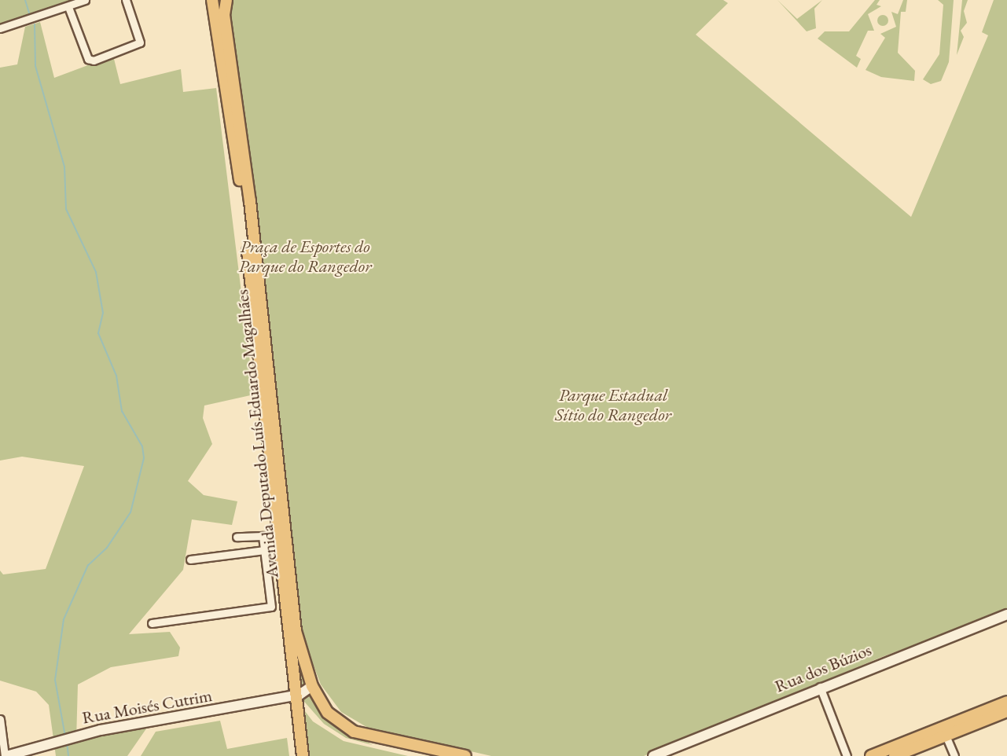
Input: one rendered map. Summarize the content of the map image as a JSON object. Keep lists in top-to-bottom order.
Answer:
{
  "streets": {
    "main road": ["Avenida Deputado Luís Eduardo Magalhães", "Rua dos Búzios", "Rua Moisés Cutrim"]
  },
  "crossings": [
    ["Avenida Deputado Luís Eduardo Magalhães", "Rua Moisés Cutrim"]
  ],
  "parks": ["Praça de Esportes do Parque do Rangedor", "Parque Estadual Sítio do Rangedor"]
}
